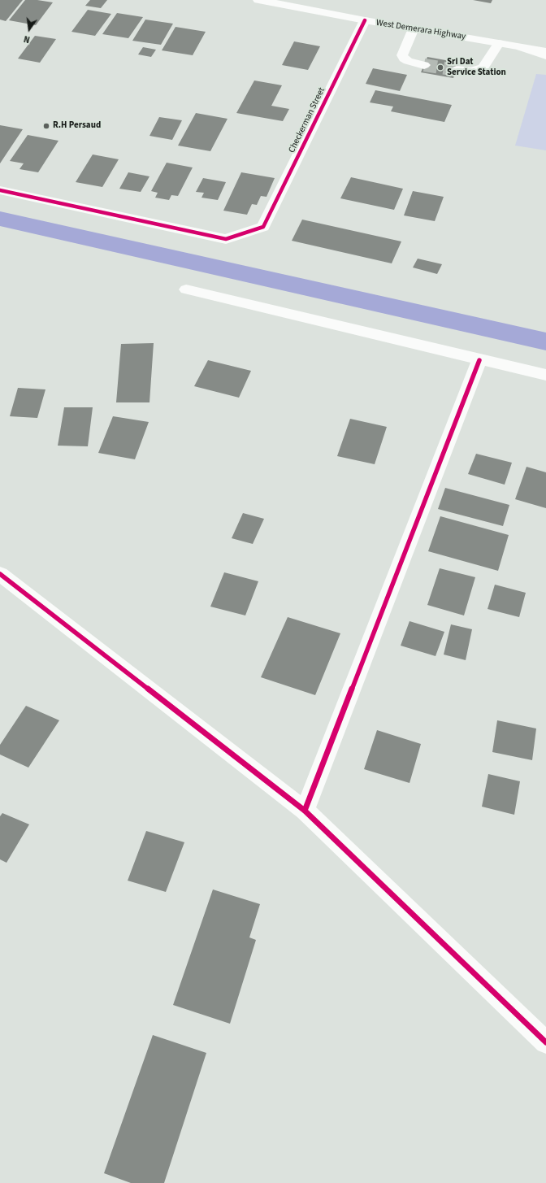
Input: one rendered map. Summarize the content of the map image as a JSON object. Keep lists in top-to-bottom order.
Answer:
{
  "streets": {
    "street": ["West Demerara Highway", "Checkerman Street"]
  },
  "crossings": [
    ["West Demerara Highway", "Checkerman Street"]
  ],
  "places": ["Sri Dat Service Station", "R.H Persaud"],
  "north": "bottom"
}
